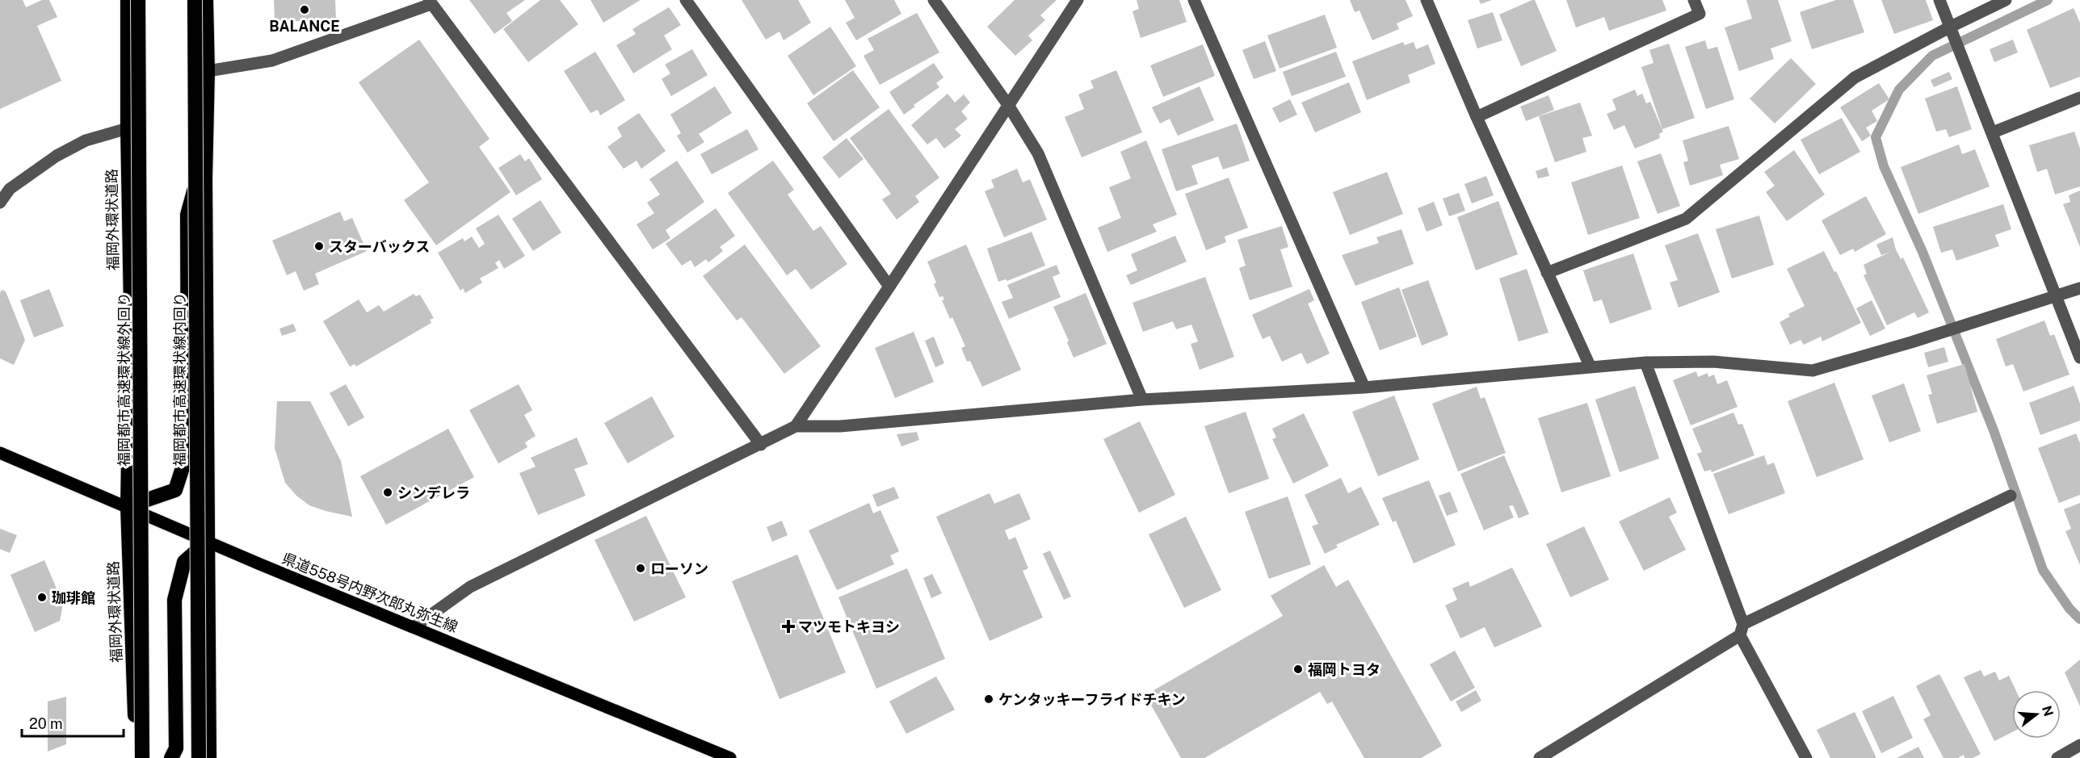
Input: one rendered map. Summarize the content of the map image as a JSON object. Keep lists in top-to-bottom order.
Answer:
{
  "streets": {
    "highway": ["福岡外環状道路", "福岡都市高速環状線外回り", "福岡都市高速環状線内回り"],
    "main road": ["県道558号内野次郎丸弥生線"]
  },
  "crossings": [
    ["福岡外環状道路", "県道558号内野次郎丸弥生線"]
  ],
  "places": {
    "other": [
      "BALANCE",
      "スターバックス",
      "シンデレラ",
      "ローソン",
      "珈琲館",
      "福岡トヨタ",
      "ケンタッキーフライドチキン"
    ],
    "health": ["マツモトキヨシ"]
  },
  "scale_bar": "20 m",
  "north": "right"
}
